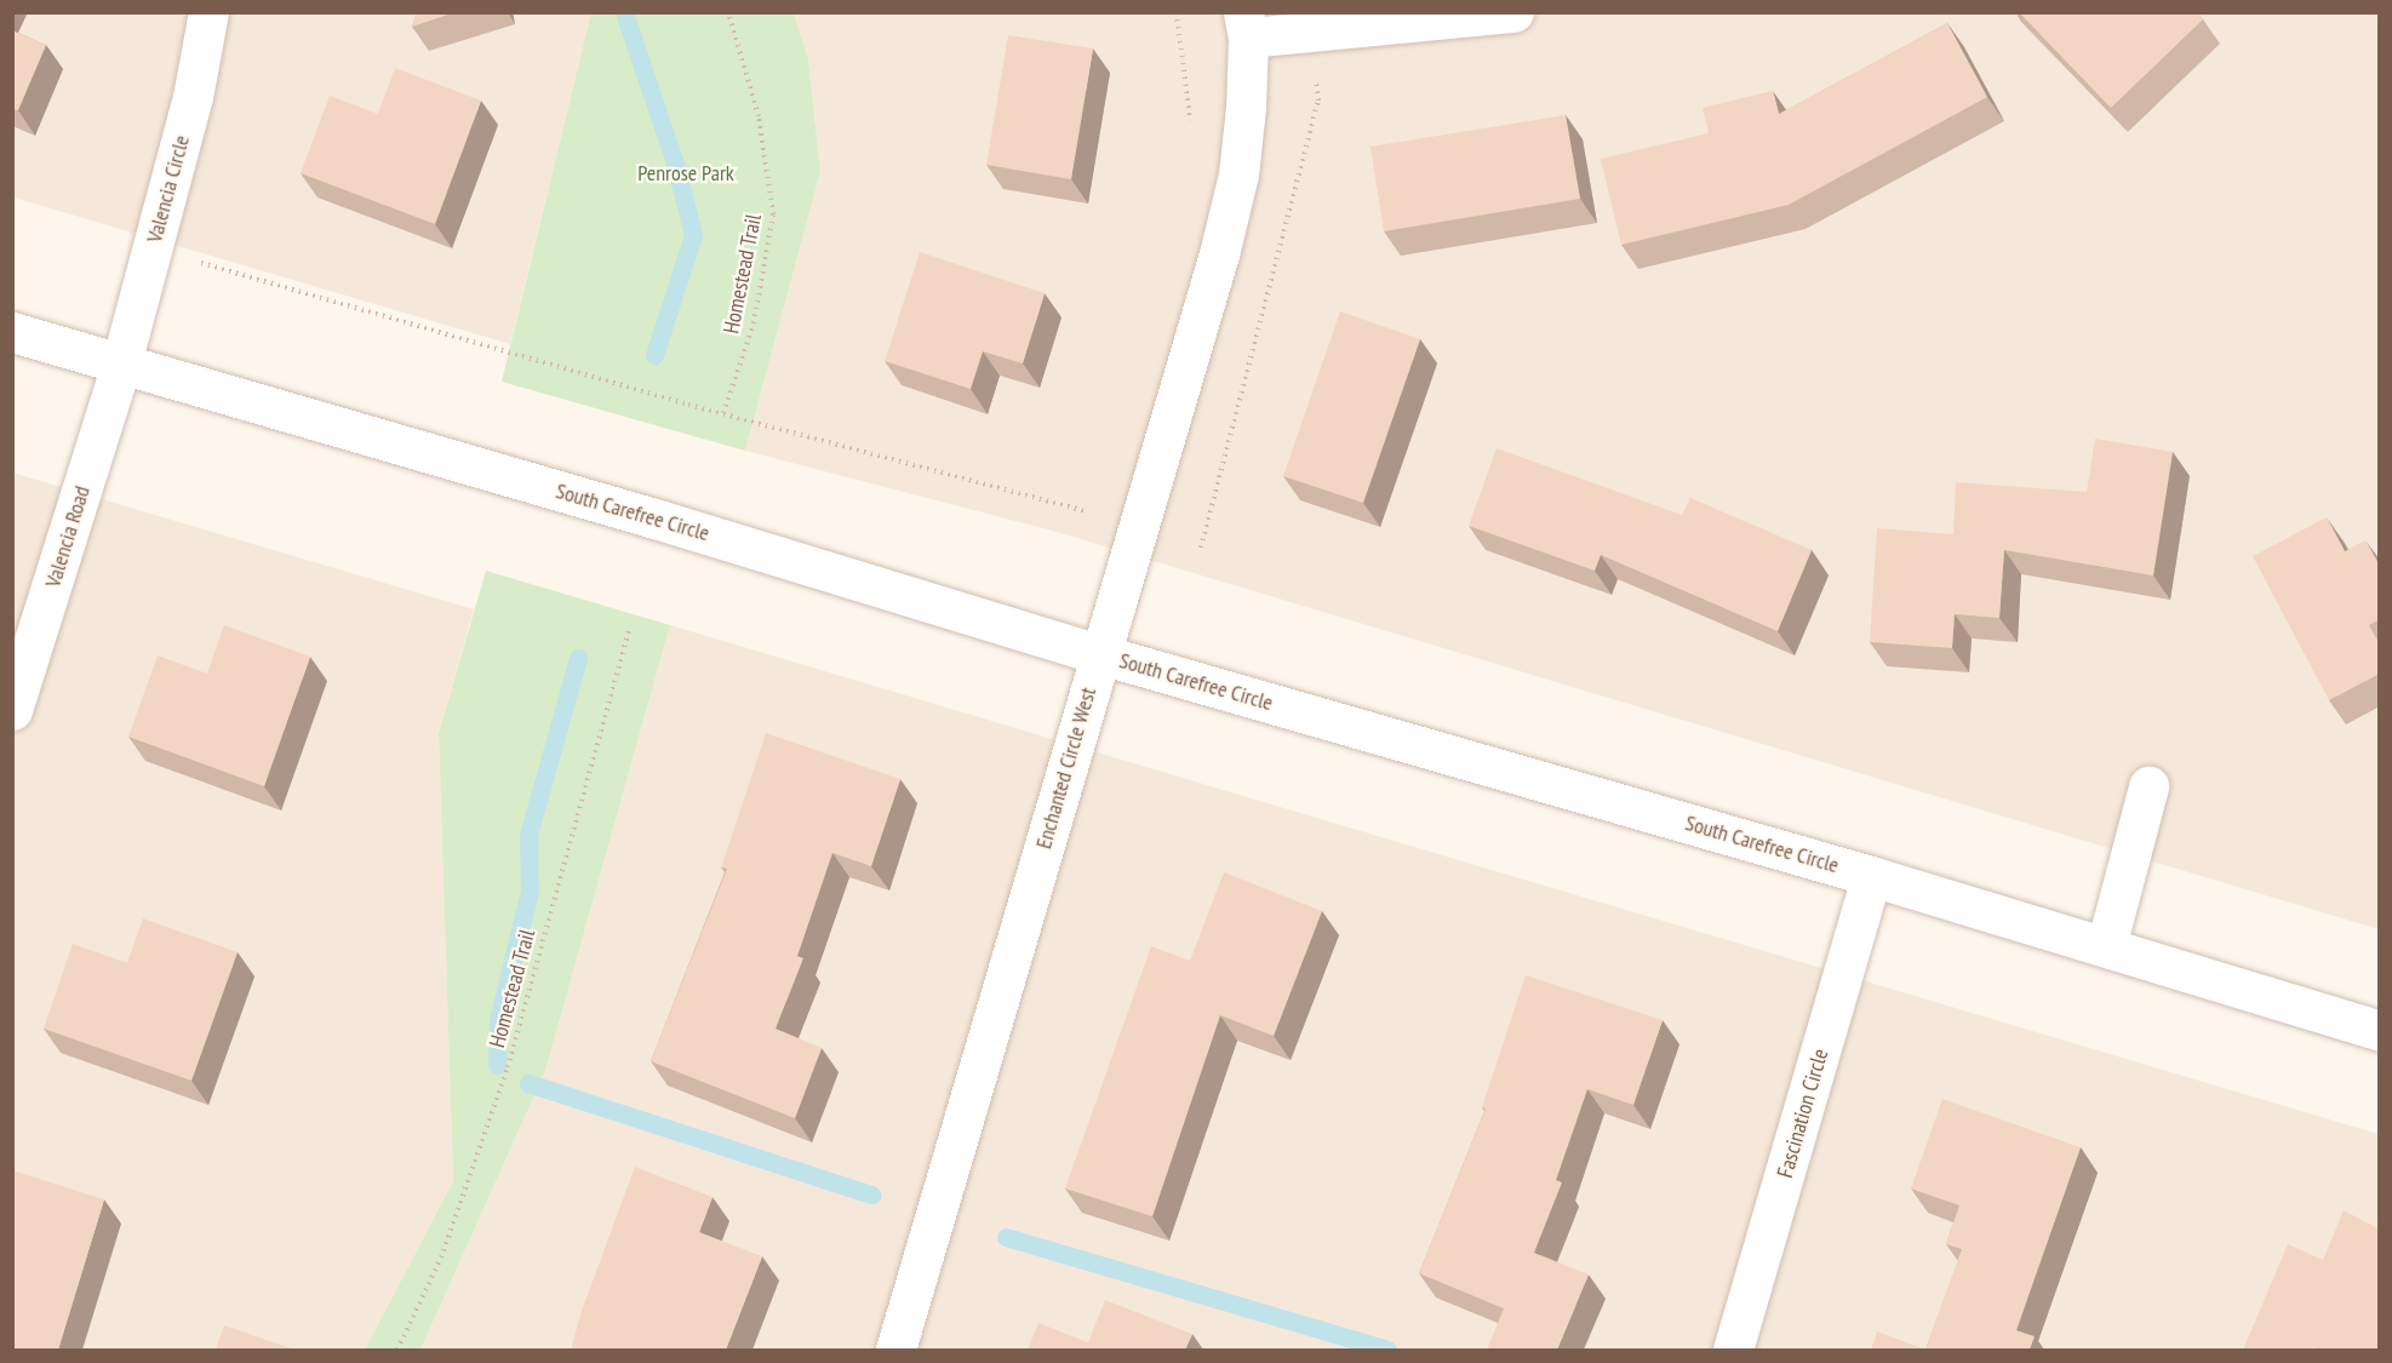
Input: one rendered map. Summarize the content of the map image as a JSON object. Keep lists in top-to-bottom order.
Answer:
{
  "streets": {
    "street": [
      "Valencia Circle",
      "South Carefree Circle",
      "Valencia Road",
      "Enchanted Circle West",
      "Fascination Circle"
    ],
    "path": ["Homestead Trail"]
  },
  "crossings": [
    ["Valencia Circle", "South Carefree Circle"],
    ["Valencia Circle", "Valencia Road"],
    ["South Carefree Circle", "Valencia Road"],
    ["South Carefree Circle", "Enchanted Circle West"],
    ["South Carefree Circle", "Fascination Circle"]
  ],
  "parks": ["Penrose Park"]
}
